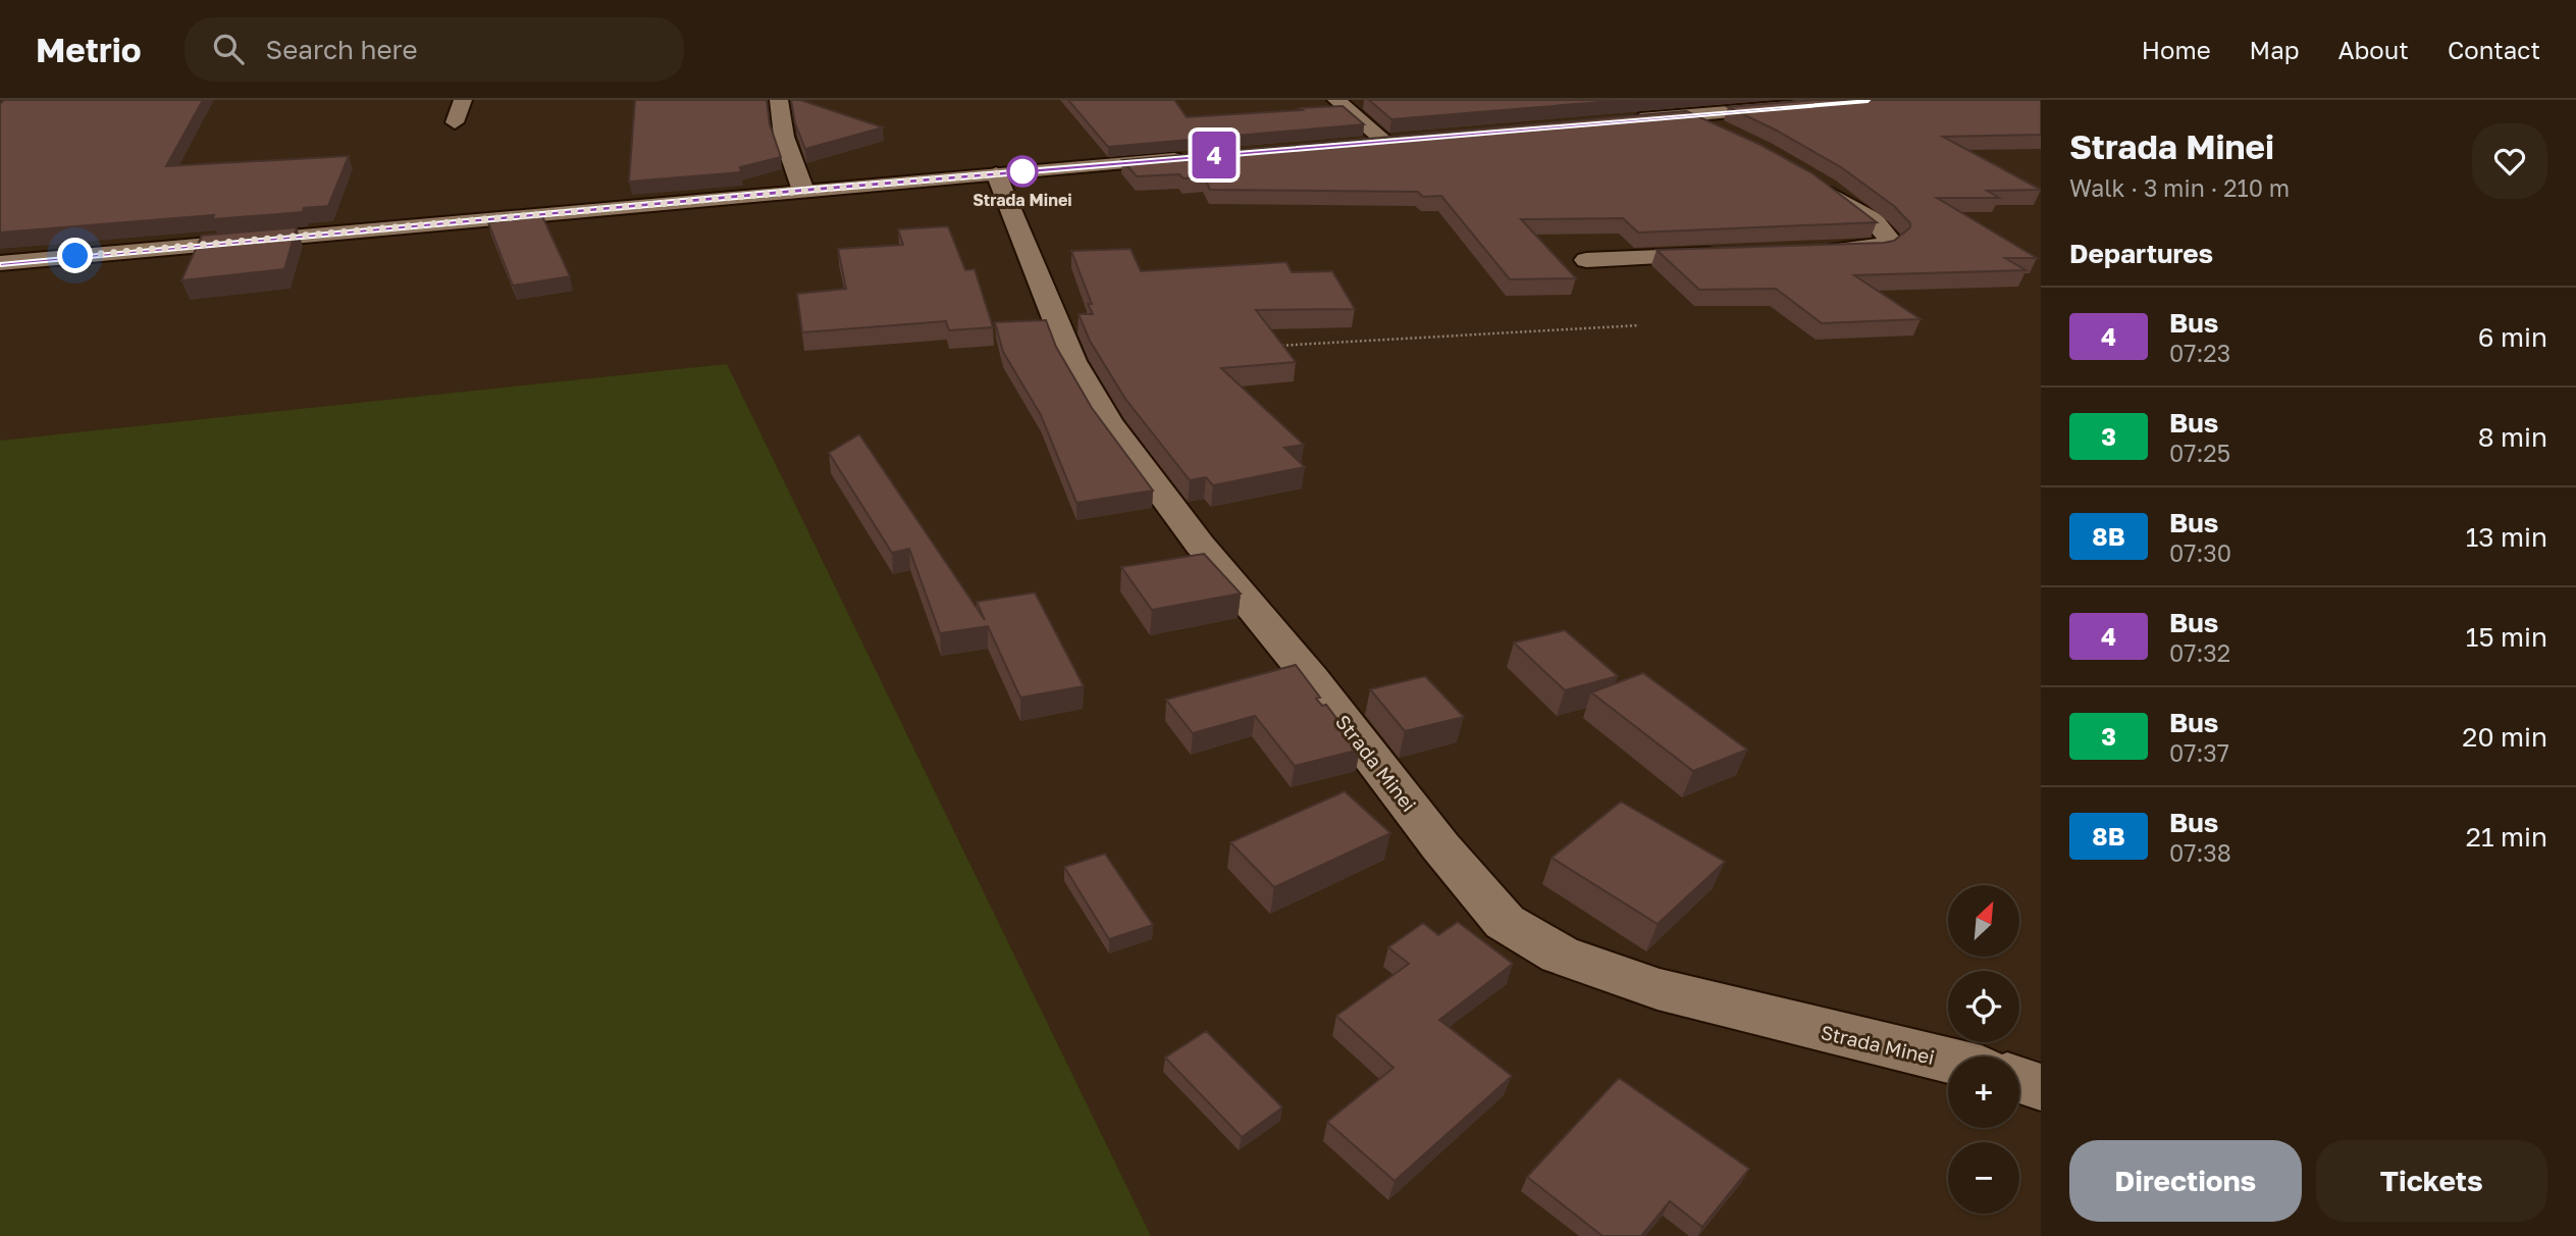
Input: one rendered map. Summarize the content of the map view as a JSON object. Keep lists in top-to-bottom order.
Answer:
{
  "streets": {
    "street": ["Strada Minei"]
  },
  "places": ["Strada Minei"],
  "lines": ["bus line 4"],
  "north": "top right",
  "page": {
    "header": "Metrio",
    "search": "Search here",
    "nav": [
      "Home",
      "Map",
      "About",
      "Contact"
    ],
    "on_map": "4",
    "heading": [
      ["Strada Minei", "Walk · 3 min · 210 m"],
      "Departures"
    ],
    "list": [
      {
        "mark": "4",
        "name": "Bus",
        "note": "07:23",
        "value": "6 min"
      },
      {
        "mark": "3",
        "name": "Bus",
        "note": "07:25",
        "value": "8 min"
      },
      {
        "mark": "8B",
        "name": "Bus",
        "note": "07:30",
        "value": "13 min"
      },
      {
        "mark": "4",
        "name": "Bus",
        "note": "07:32",
        "value": "15 min"
      },
      {
        "mark": "3",
        "name": "Bus",
        "note": "07:37",
        "value": "20 min"
      },
      {
        "mark": "8B",
        "name": "Bus",
        "note": "07:38",
        "value": "21 min"
      }
    ],
    "map_buttons": ["+", "−"],
    "buttons": ["Directions", "Tickets"]
  }
}
